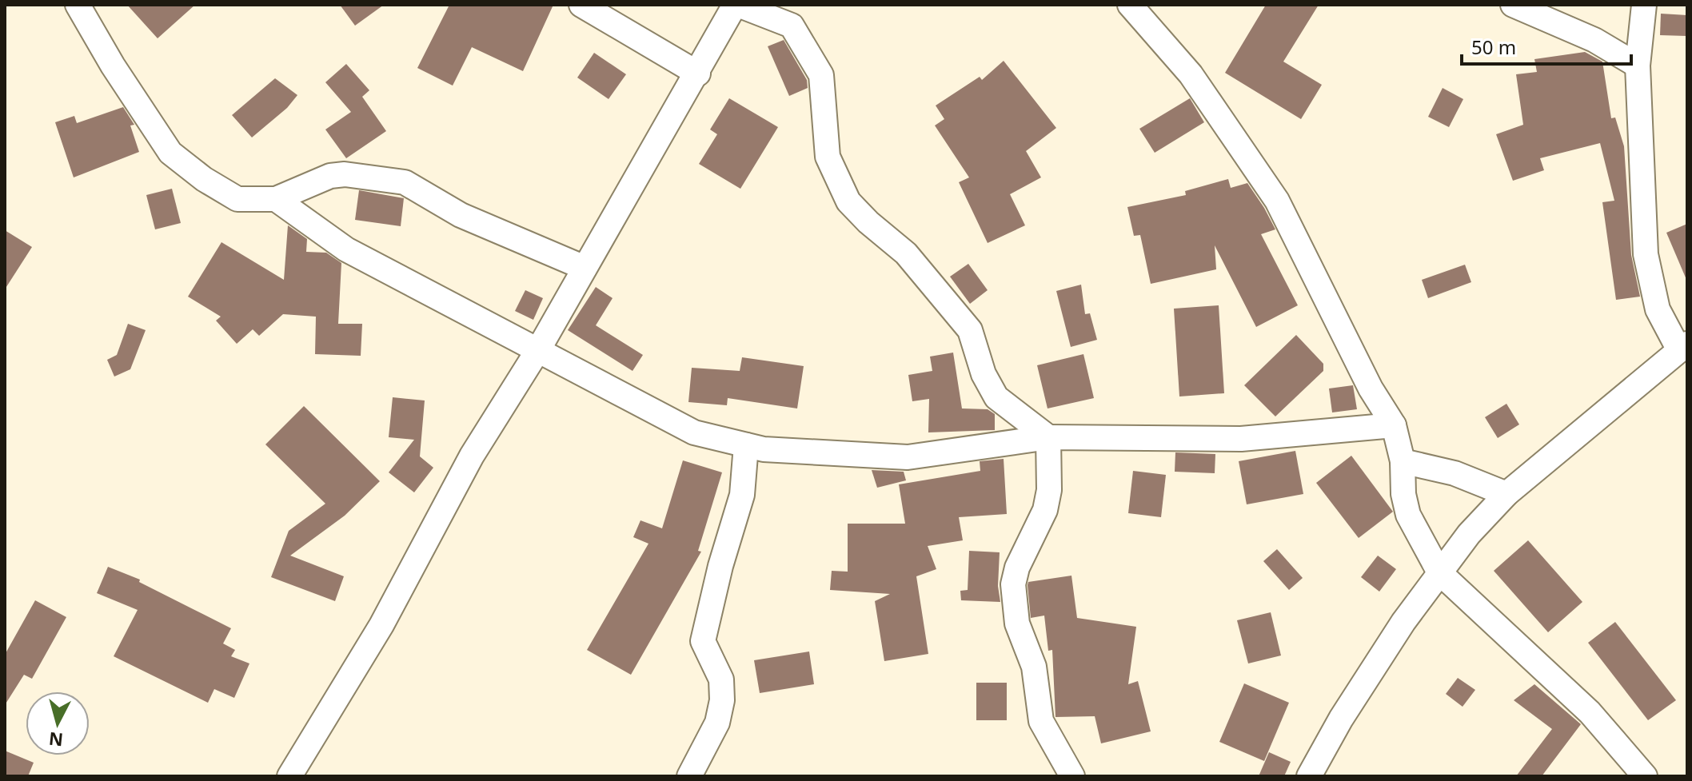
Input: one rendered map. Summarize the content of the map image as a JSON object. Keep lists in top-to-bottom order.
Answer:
{
  "scale_bar": "50 m",
  "north": "bottom"
}
